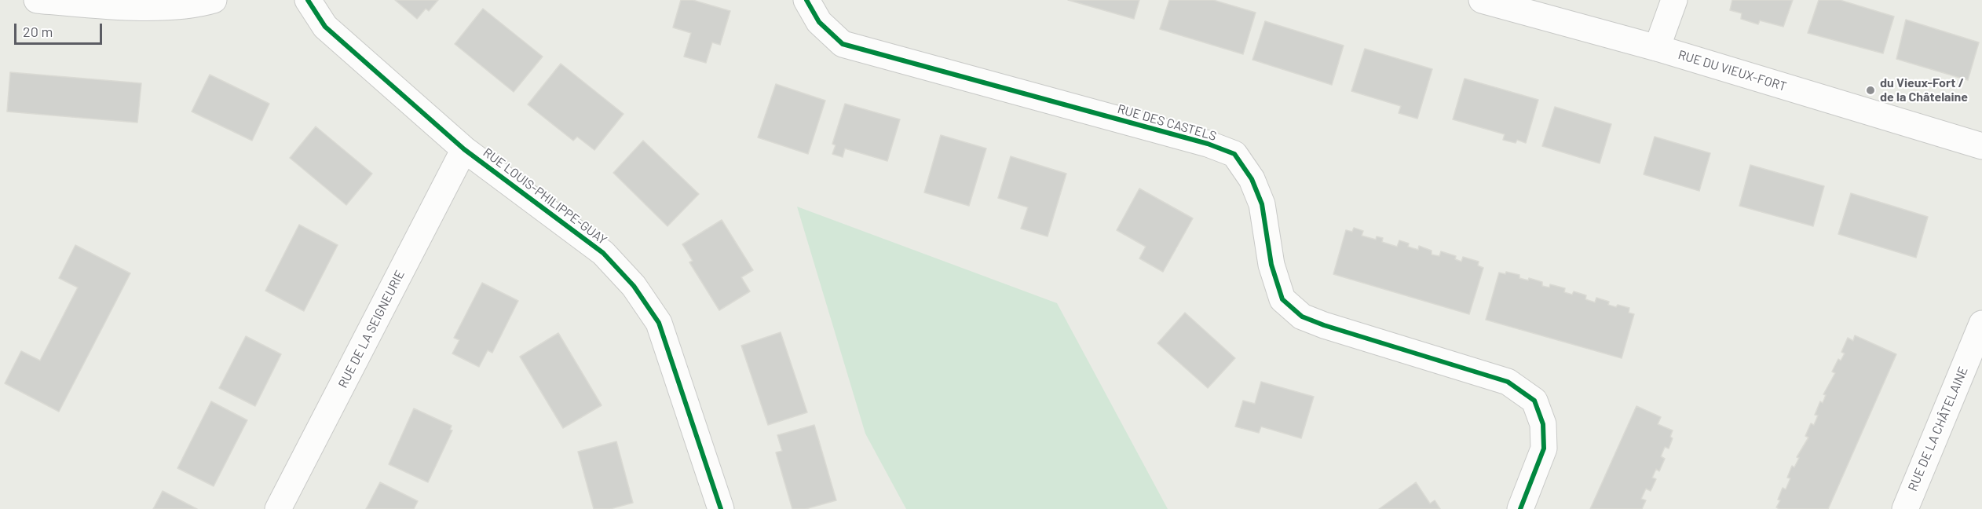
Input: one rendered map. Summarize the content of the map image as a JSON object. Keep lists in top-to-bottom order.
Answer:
{
  "streets": {
    "street": [
      "RUE DU VIEUX-FORT",
      "RUE DES CASTELS",
      "RUE LOUIS-PHILIPPE-GUAY",
      "RUE DE LA SEIGNEURIE",
      "RUE DE LA CHÂTELAINE"
    ]
  },
  "crossings": [
    ["RUE LOUIS-PHILIPPE-GUAY", "RUE DE LA SEIGNEURIE"]
  ],
  "places": ["du Vieux-Fort / de la Châtelaine"],
  "scale_bar": "20 m"
}
